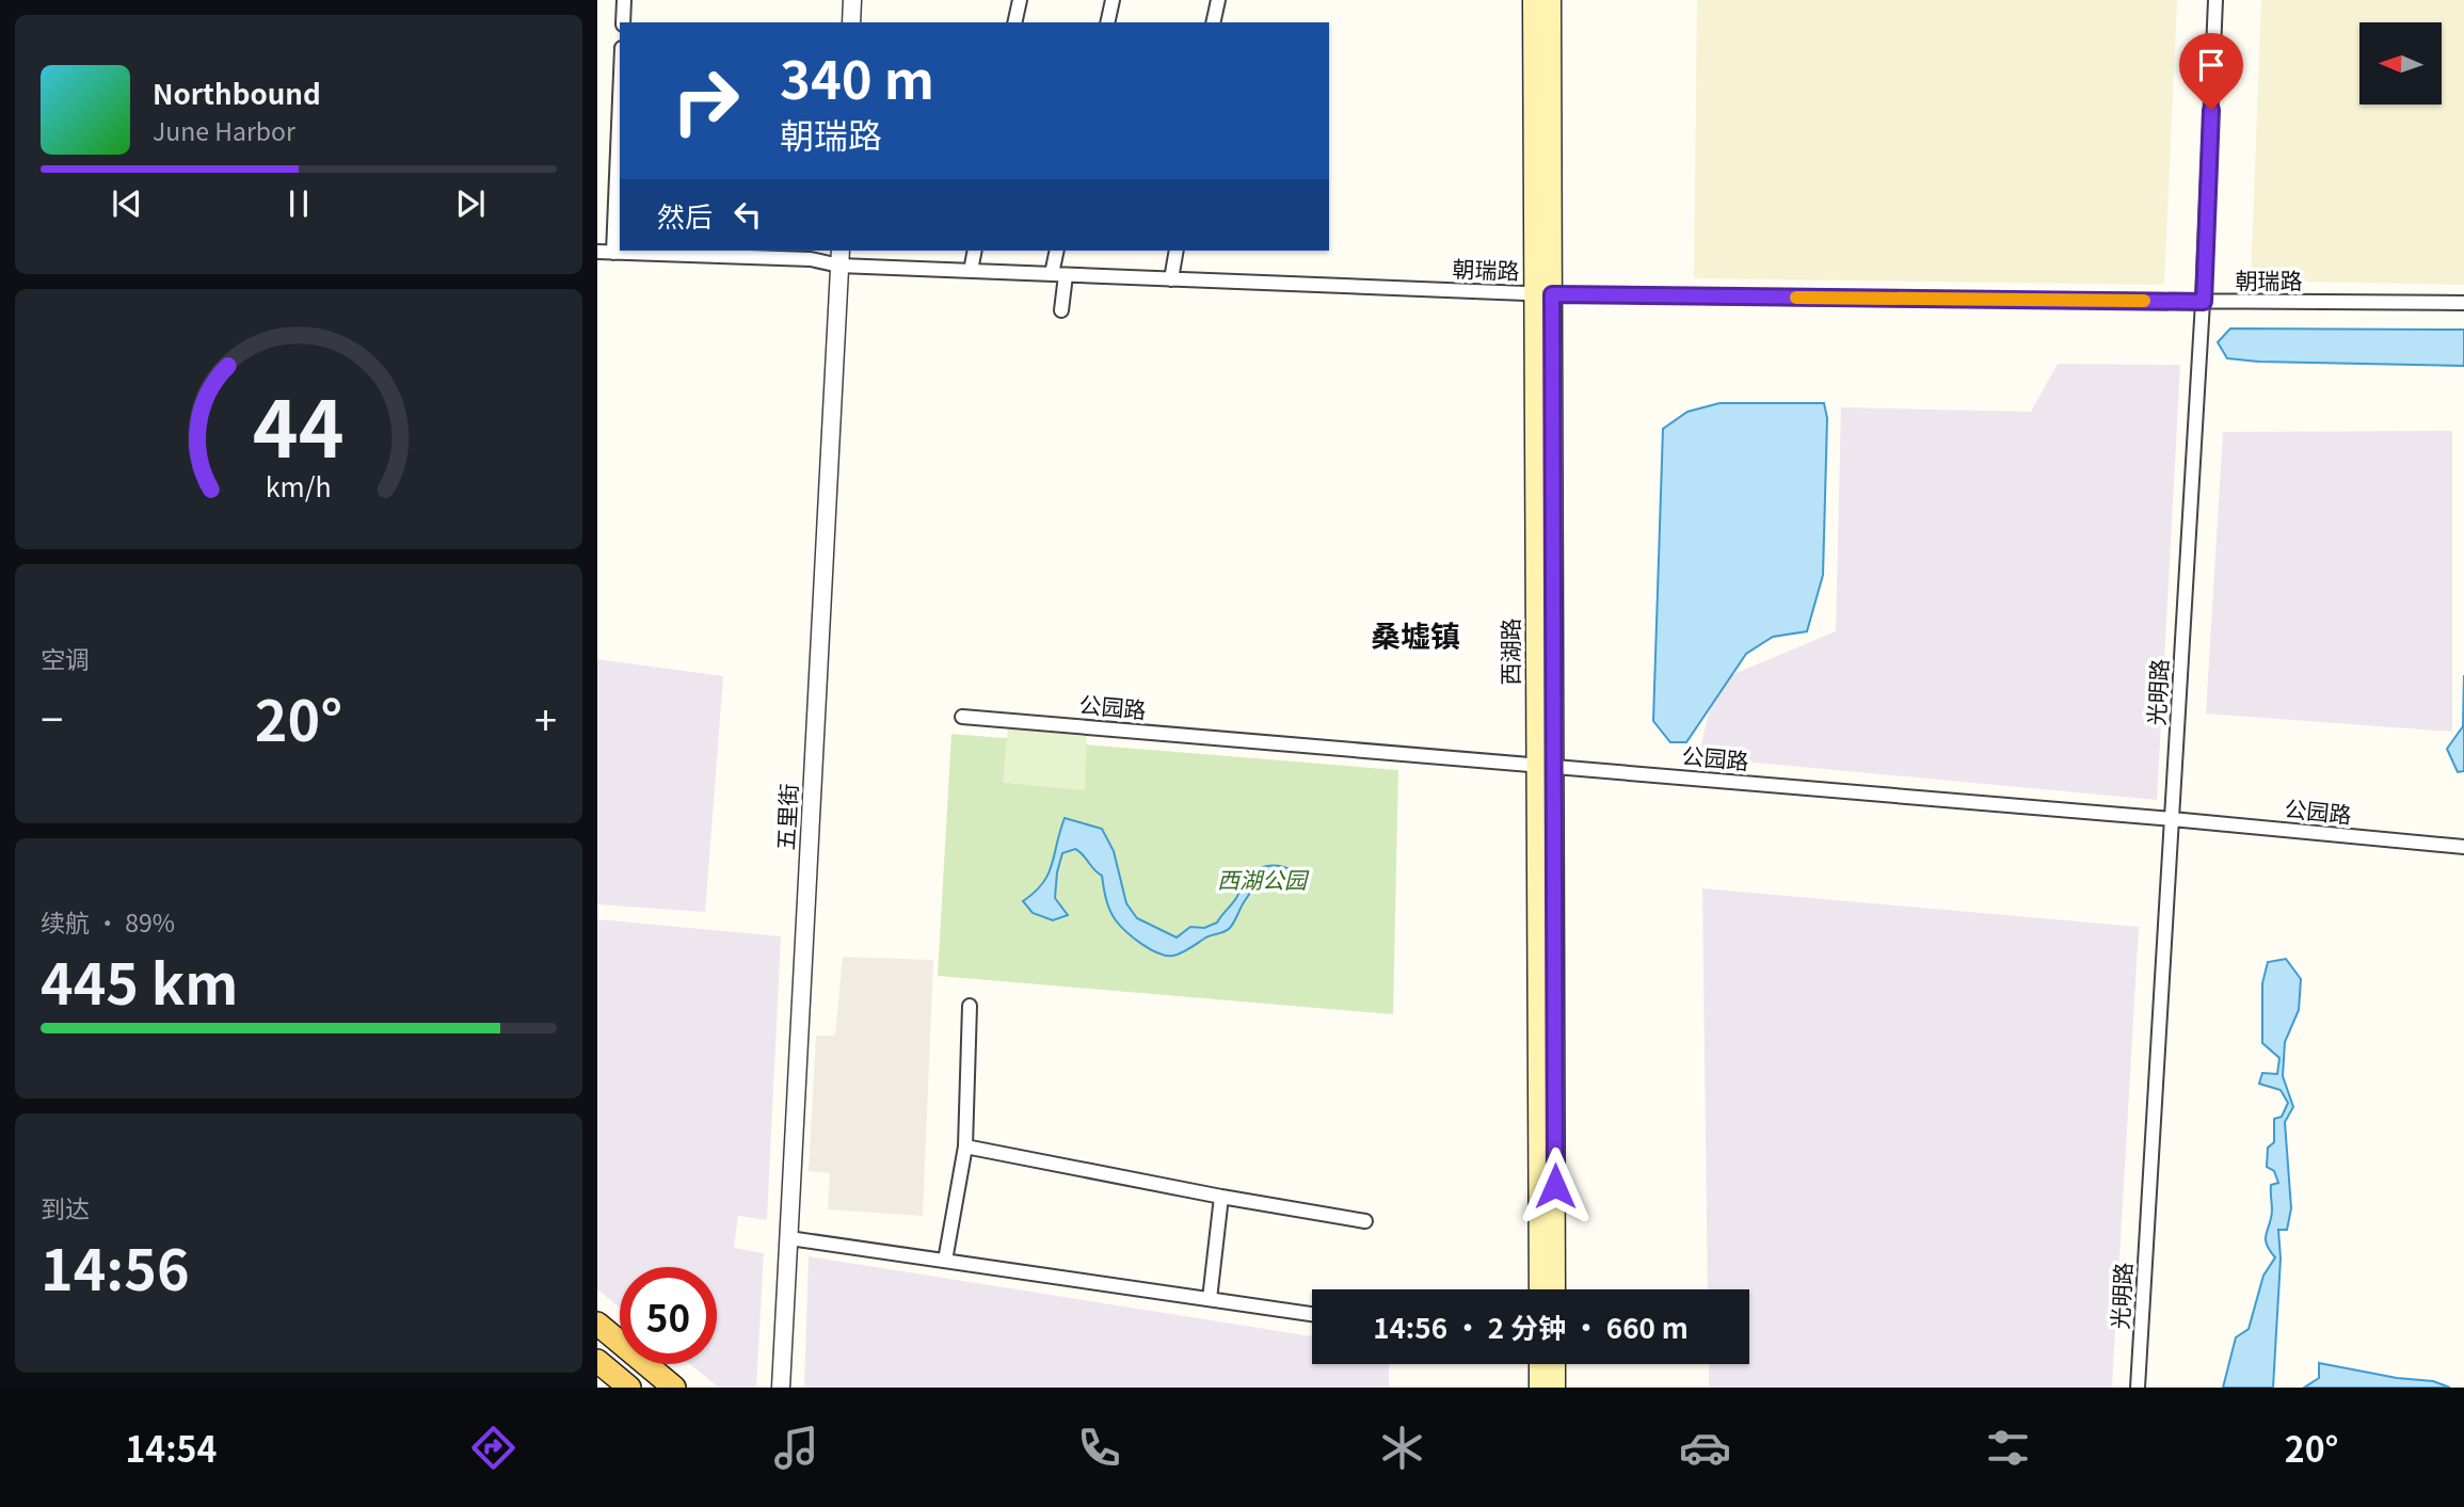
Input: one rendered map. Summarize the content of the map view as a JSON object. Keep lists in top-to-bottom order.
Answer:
{
  "streets": {
    "main road": ["西湖路"],
    "street": [
      "朝瑞路",
      "光明路",
      "公园路",
      "五里街"
    ]
  },
  "crossings": [
    ["朝瑞路", "西湖路"],
    ["朝瑞路", "光明路"],
    ["朝瑞路", "五里街"],
    ["西湖路", "公园路"],
    ["光明路", "公园路"]
  ],
  "districts": ["桑墟镇"],
  "parks": ["西湖公园"],
  "north": "left",
  "page": {
    "turn": ["340 m", "朝瑞路"],
    "song": ["Northbound", "June Harbor"],
    "then": "然后",
    "tile": [
      "空调",
      ["续航 · 89%", "445 km"],
      ["到达", "14:56"]
    ],
    "heat": ["−", "20°", "+"],
    "limit": "50",
    "trip": "14:56 · 2 分钟 · 660 m",
    "tabs": ["14:54", "20°"],
    "gauge": ["44", "km/h"]
  }
}
